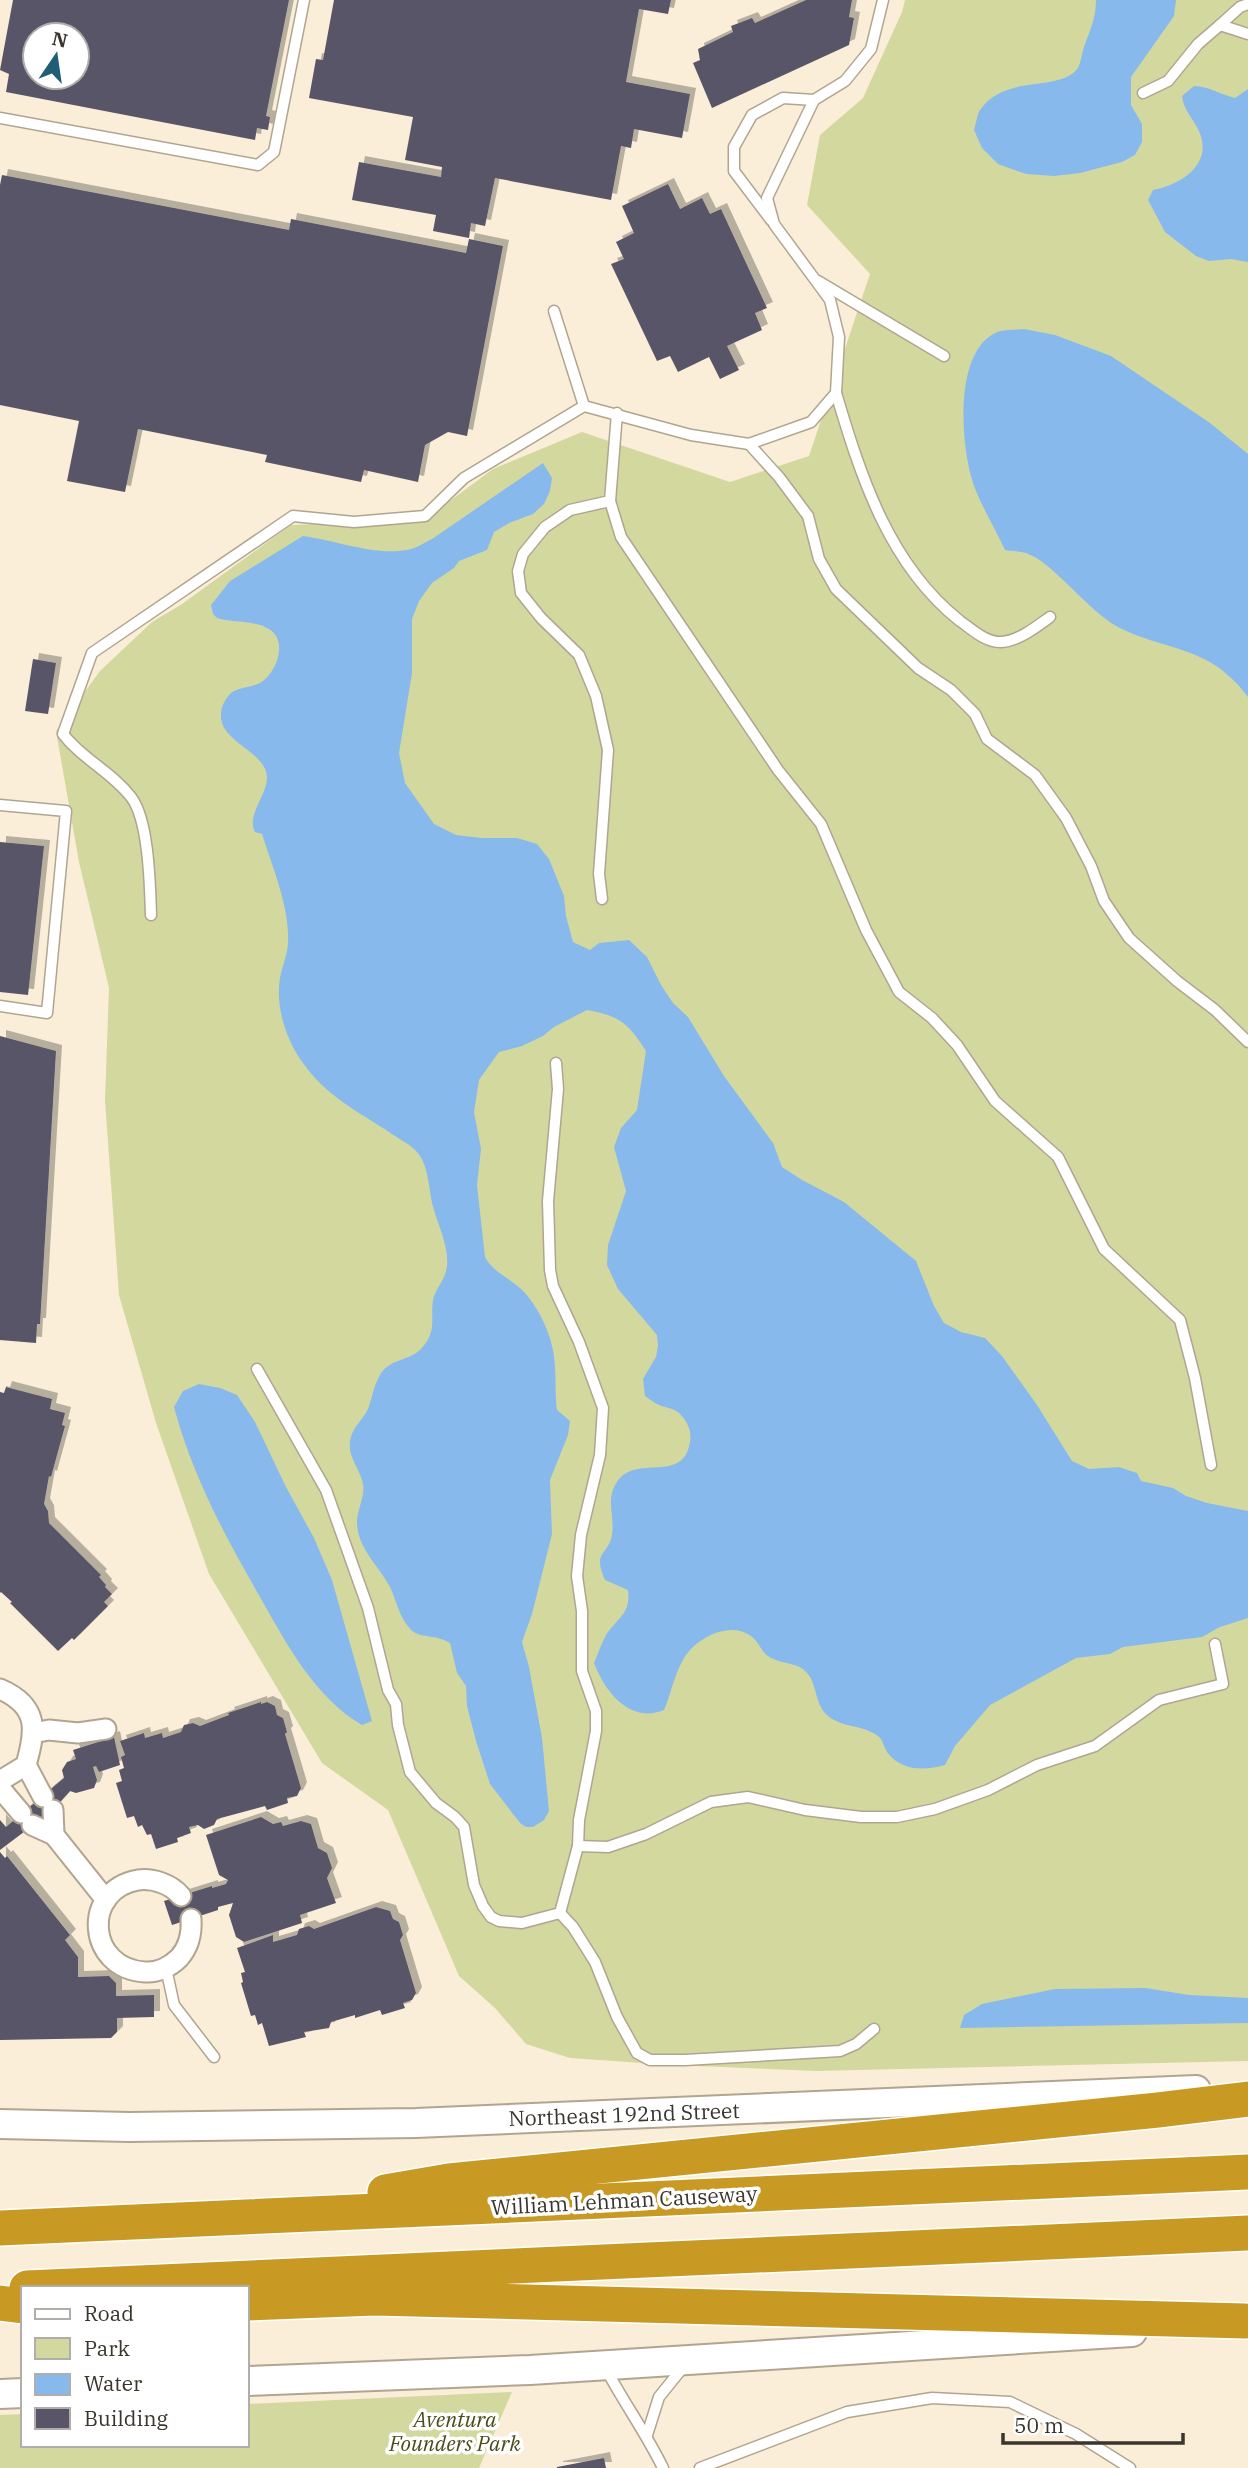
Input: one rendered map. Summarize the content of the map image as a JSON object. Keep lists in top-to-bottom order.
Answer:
{
  "streets": {
    "highway": ["William Lehman Causeway"],
    "street": ["Northeast 192nd Street"]
  },
  "parks": ["Aventura Founders Park"],
  "legend": [
    "Road",
    "Park",
    "Water",
    "Building"
  ],
  "scale_bar": "50 m",
  "north": "top"
}
